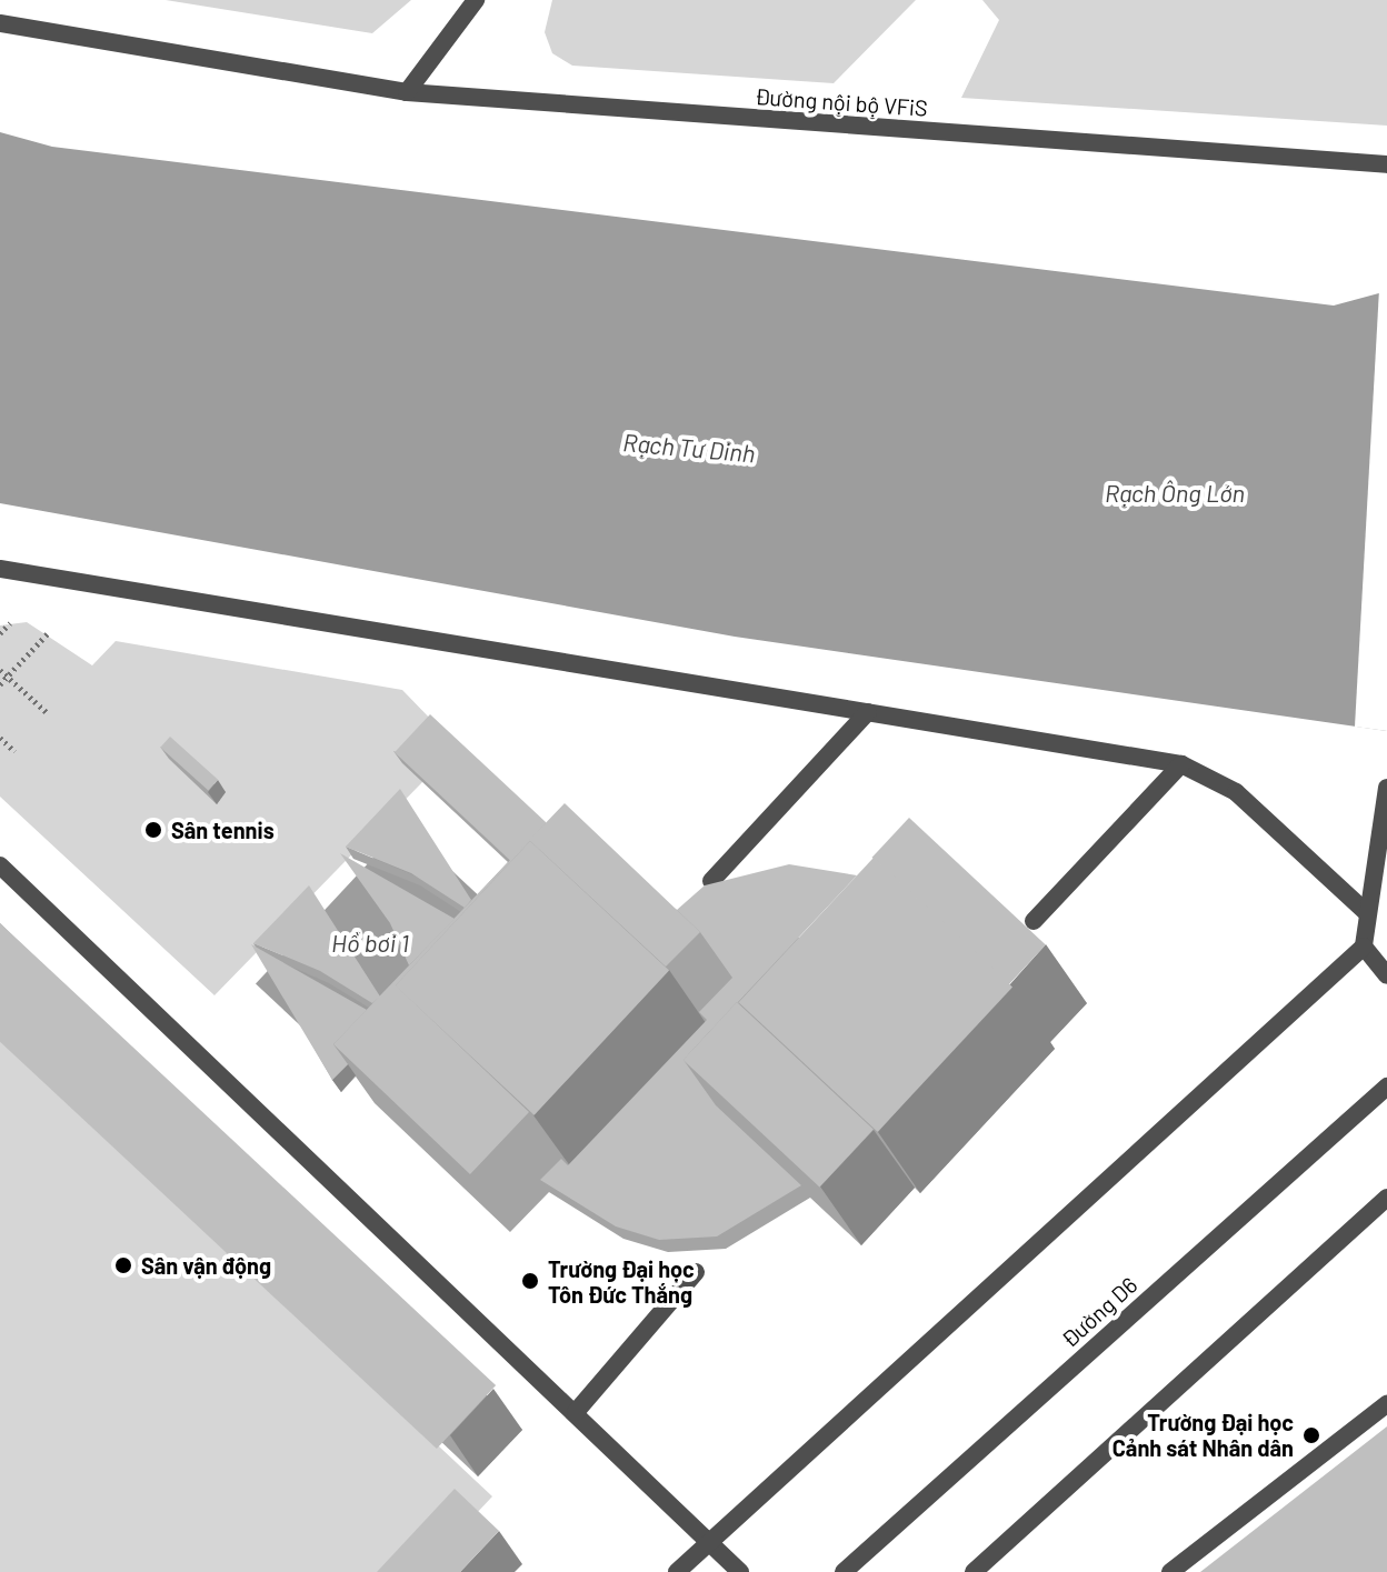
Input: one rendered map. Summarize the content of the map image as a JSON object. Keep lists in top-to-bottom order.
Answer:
{
  "streets": {
    "street": ["Đường nội bộ VFiS", "Đường D6"]
  },
  "water": ["Rạch Tư Dinh", "Rạch Ông Lớn", "Hồ bơi 1"],
  "places": [
    "Sân tennis",
    "Sân vận động",
    "Trường Đại học Tôn Đức Thắng",
    "Trường Đại học Cảnh sát Nhân dân"
  ]
}
